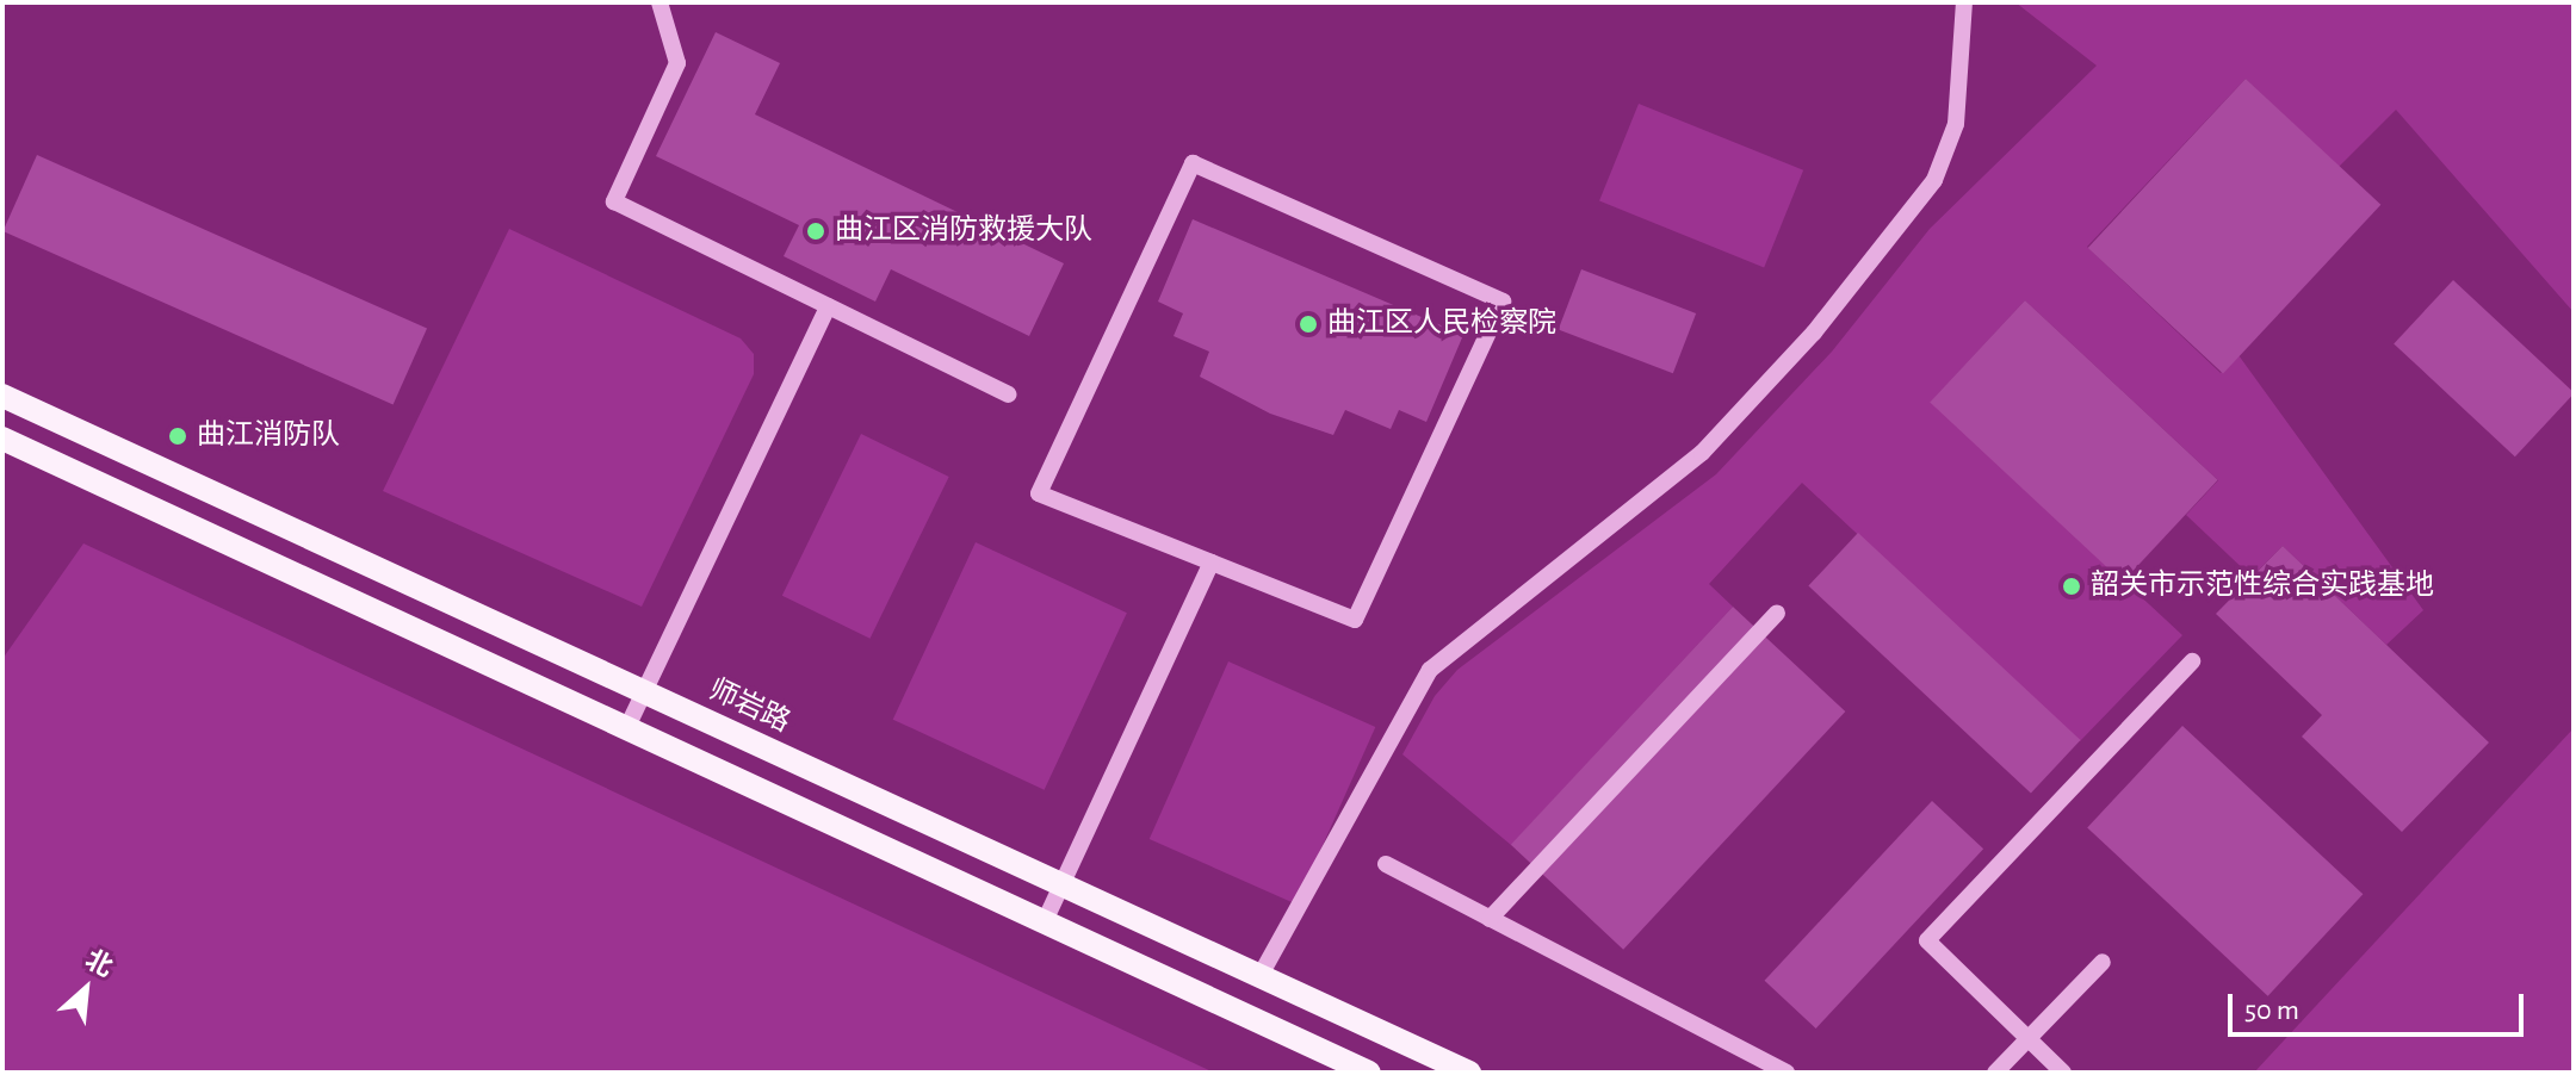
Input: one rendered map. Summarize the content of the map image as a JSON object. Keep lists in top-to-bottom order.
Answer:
{
  "streets": {
    "main road": ["师岩路"]
  },
  "places": [
    "曲江区消防救援大队",
    "曲江区人民检察院",
    "曲江消防队",
    "韶关市示范性综合实践基地"
  ],
  "scale_bar": "50 m",
  "north": "top right"
}
